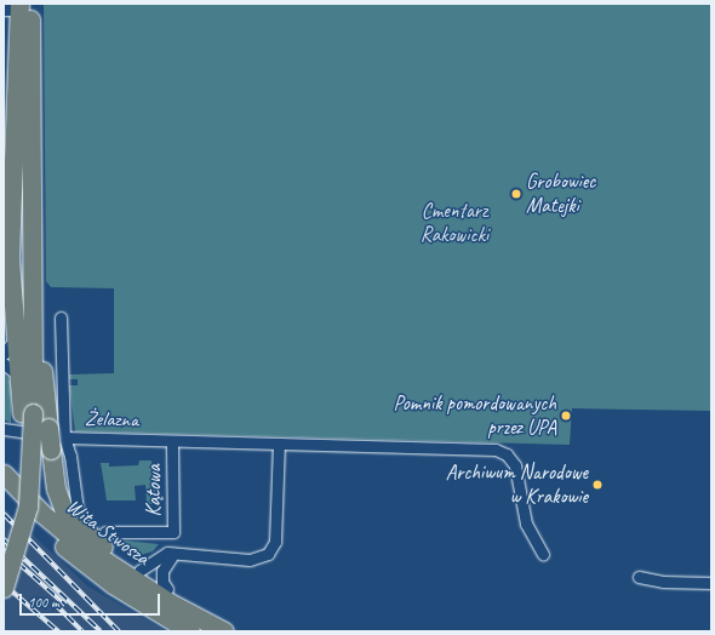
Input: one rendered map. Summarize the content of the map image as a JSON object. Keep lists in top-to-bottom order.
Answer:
{
  "streets": {
    "main road": ["Wita Stwosza"],
    "street": ["Żelazna", "Kątowa"]
  },
  "crossings": [
    ["Żelazna", "Kątowa"]
  ],
  "parks": ["Cmentarz Rakowicki"],
  "places": ["Grobowiec Matejki", "Pomnik pomordowanych przez UPA", "Archiwum Narodowe w Krakowie"],
  "scale_bar": "100 m"
}
